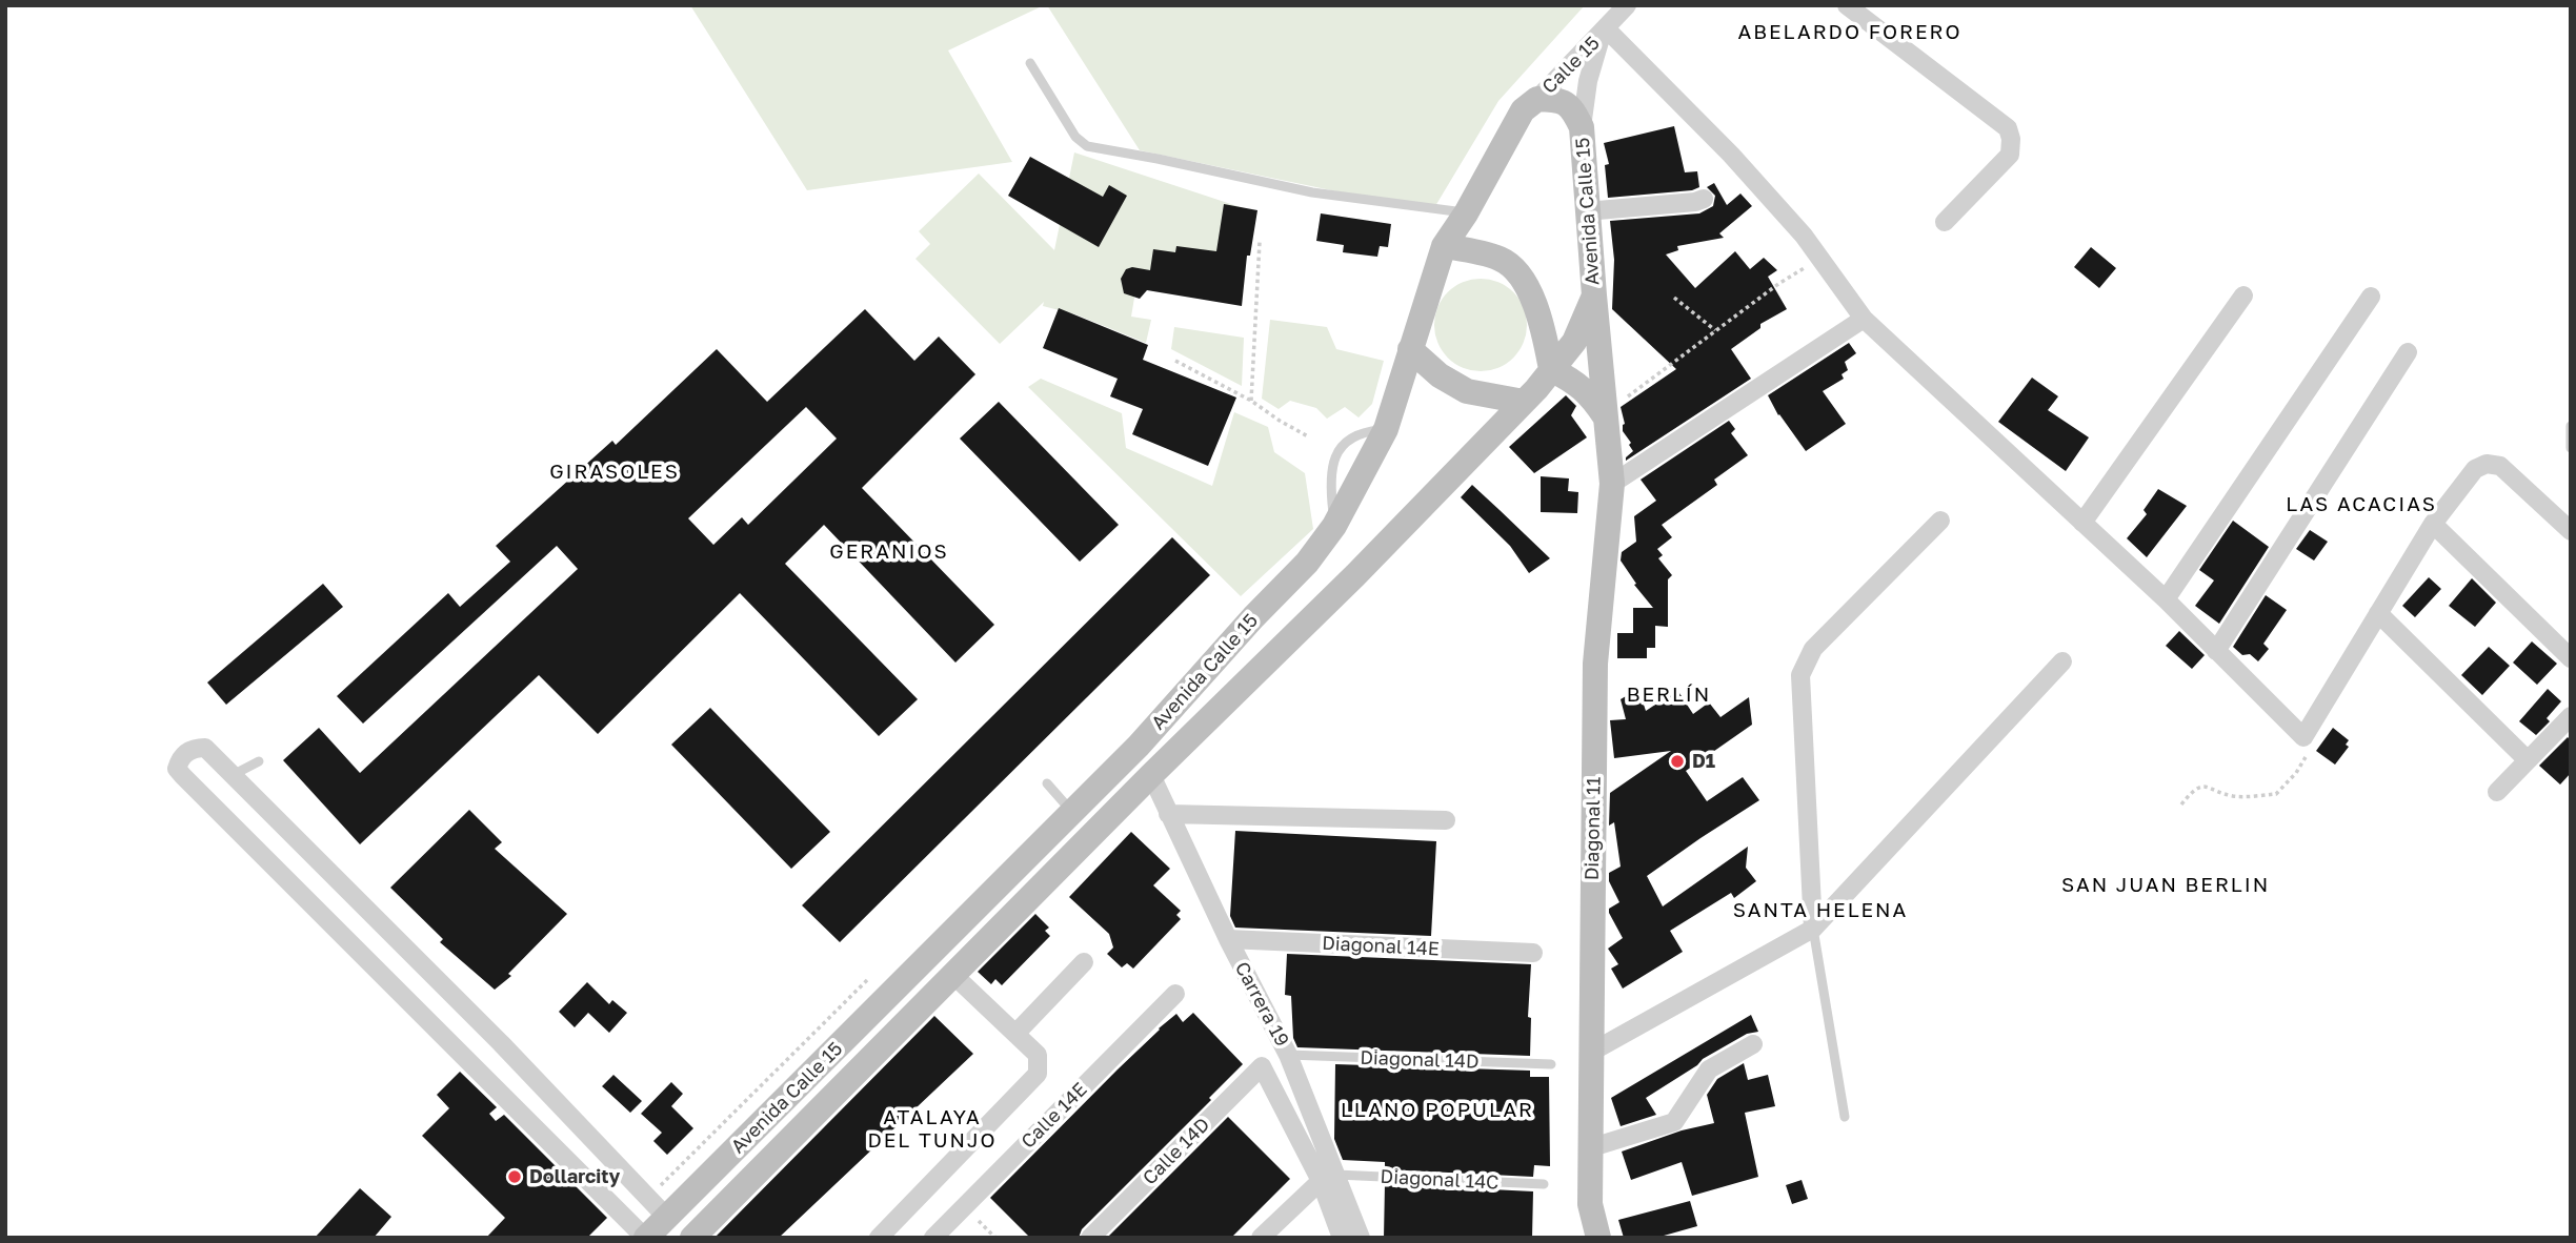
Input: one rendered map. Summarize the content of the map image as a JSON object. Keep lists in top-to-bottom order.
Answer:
{
  "streets": {
    "main road": ["Avenida Calle 15", "Diagonal 11"],
    "street": [
      "Calle 15",
      "Diagonal 14E",
      "Carrera 19",
      "Calle 14E",
      "Calle 14D"
    ],
    "lane": ["Diagonal 14D", "Diagonal 14C"]
  },
  "crossings": [
    ["Calle 15", "Avenida Calle 15"],
    ["Avenida Calle 15", "Diagonal 11"],
    ["Avenida Calle 15", "Carrera 19"],
    ["Diagonal 14E", "Carrera 19"],
    ["Carrera 19", "Diagonal 14D"],
    ["Carrera 19", "Calle 14D"],
    ["Carrera 19", "Diagonal 14C"],
    ["Calle 14D", "Diagonal 14C"]
  ],
  "districts": [
    "ABELARDO FORERO",
    "GIRASOLES",
    "LAS ACACIAS",
    "GERANIOS",
    "BERLÍN",
    "SAN JUAN BERLIN",
    "SANTA HELENA",
    "LLANO POPULAR",
    "ATALAYA DEL TUNJO"
  ],
  "places": ["D1", "Dollarcity"]
}
